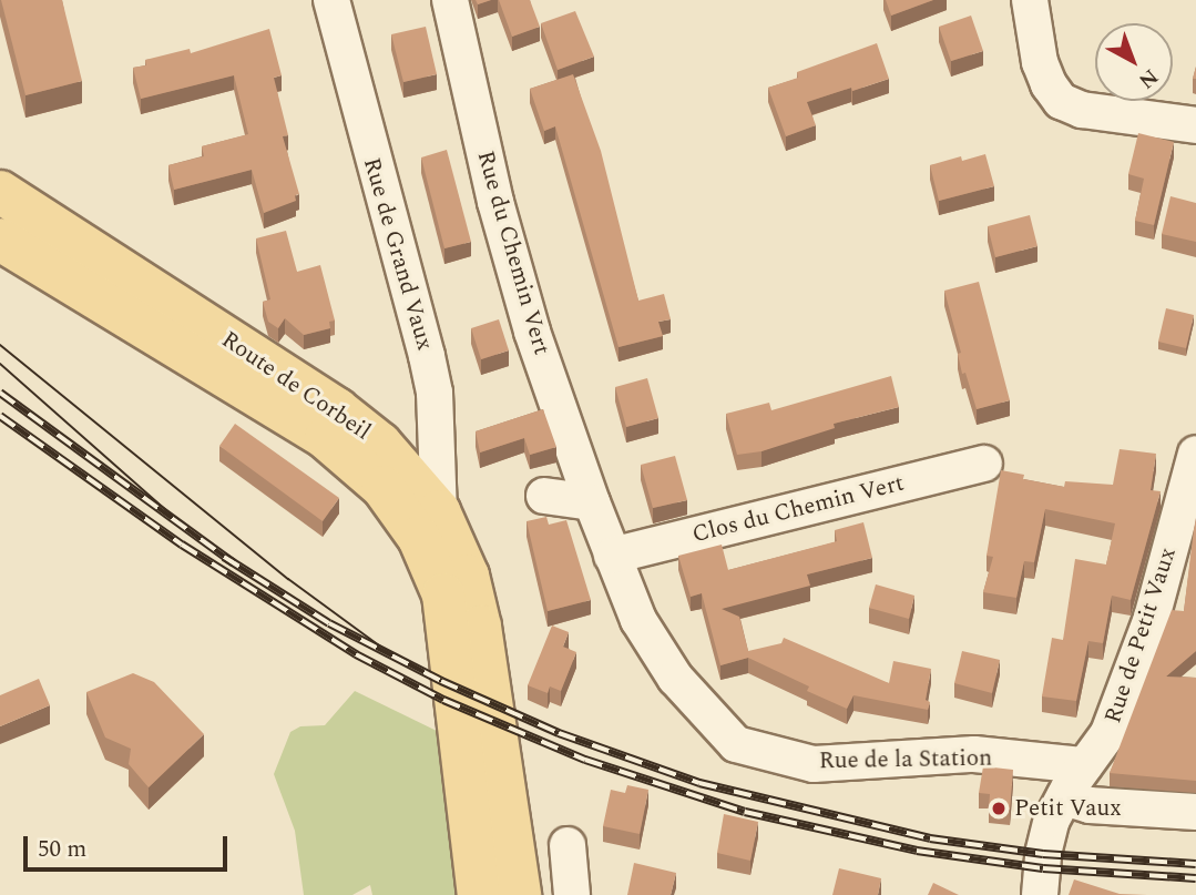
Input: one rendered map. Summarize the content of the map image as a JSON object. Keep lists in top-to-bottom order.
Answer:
{
  "streets": {
    "main road": ["Route de Corbeil"],
    "street": [
      "Rue du Chemin Vert",
      "Rue de Grand Vaux",
      "Clos du Chemin Vert",
      "Rue de Petit Vaux",
      "Rue de la Station"
    ]
  },
  "crossings": [
    ["Rue du Chemin Vert", "Rue de la Station"],
    ["Rue de Grand Vaux", "Route de Corbeil"],
    ["Clos du Chemin Vert", "Rue de la Station"],
    ["Rue de Petit Vaux", "Rue de la Station"]
  ],
  "places": ["Petit Vaux"],
  "scale_bar": "50 m",
  "north": "bottom right"
}
